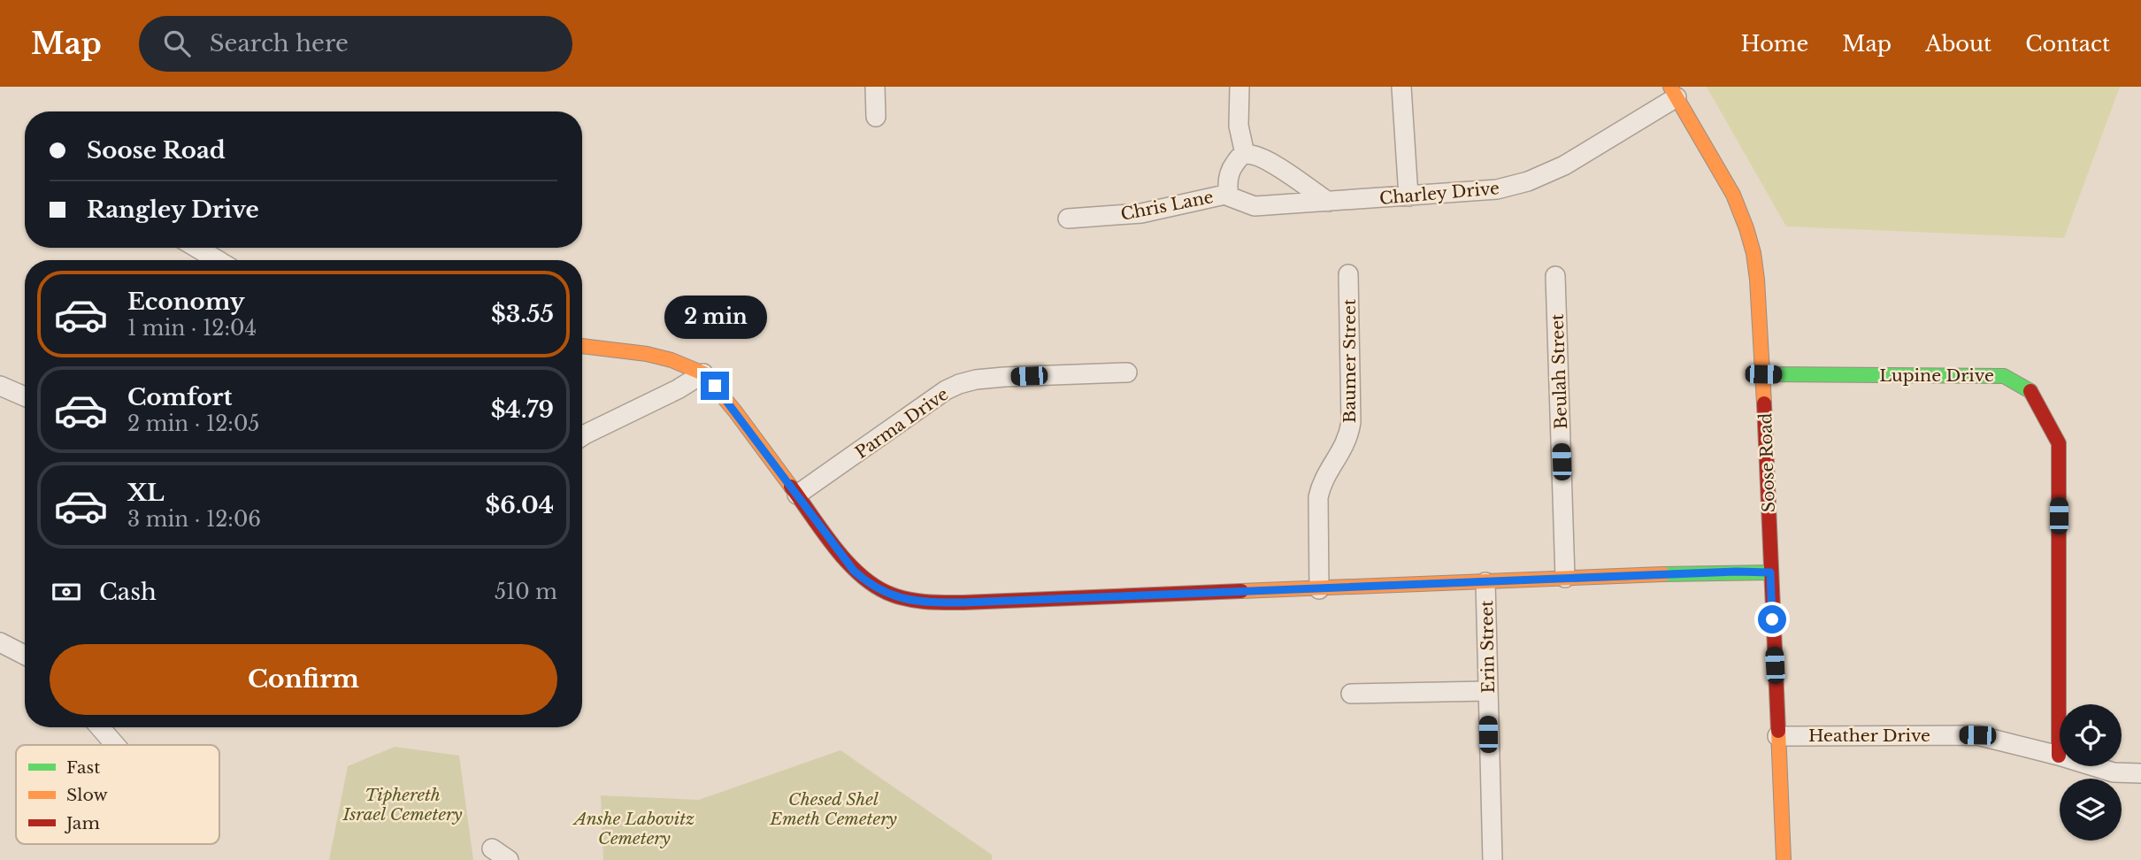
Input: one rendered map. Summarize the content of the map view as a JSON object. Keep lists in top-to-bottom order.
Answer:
{
  "streets": {
    "street": [
      "Charley Drive",
      "Chris Lane",
      "Baumer Street",
      "Beulah Street",
      "Lupine Drive",
      "Parma Drive",
      "Soose Road",
      "Erin Street",
      "Heather Drive"
    ]
  },
  "crossings": [
    ["Charley Drive", "Chris Lane"],
    ["Charley Drive", "Soose Road"],
    ["Lupine Drive", "Soose Road"],
    ["Lupine Drive", "Heather Drive"],
    ["Soose Road", "Heather Drive"]
  ],
  "parks": ["Tiphereth Israel Cemetery", "Chesed Shel Emeth Cemetery", "Anshe Labovitz Cemetery"],
  "legend": ["Fast", "Slow", "Jam"],
  "page": {
    "header": "Map",
    "search": "Search here",
    "nav": [
      "Home",
      "Map",
      "About",
      "Contact"
    ],
    "banner": ["Soose Road", "Rangley Drive"],
    "list": [
      {
        "name": "Economy",
        "note": "1 min · 12:04",
        "value": "$3.55"
      },
      {
        "name": "Comfort",
        "note": "2 min · 12:05",
        "value": "$4.79"
      },
      {
        "name": "XL",
        "note": "3 min · 12:06",
        "value": "$6.04"
      }
    ],
    "bubble": "2 min",
    "pay": ["Cash", "510 m"],
    "buttons": "Confirm"
  }
}
